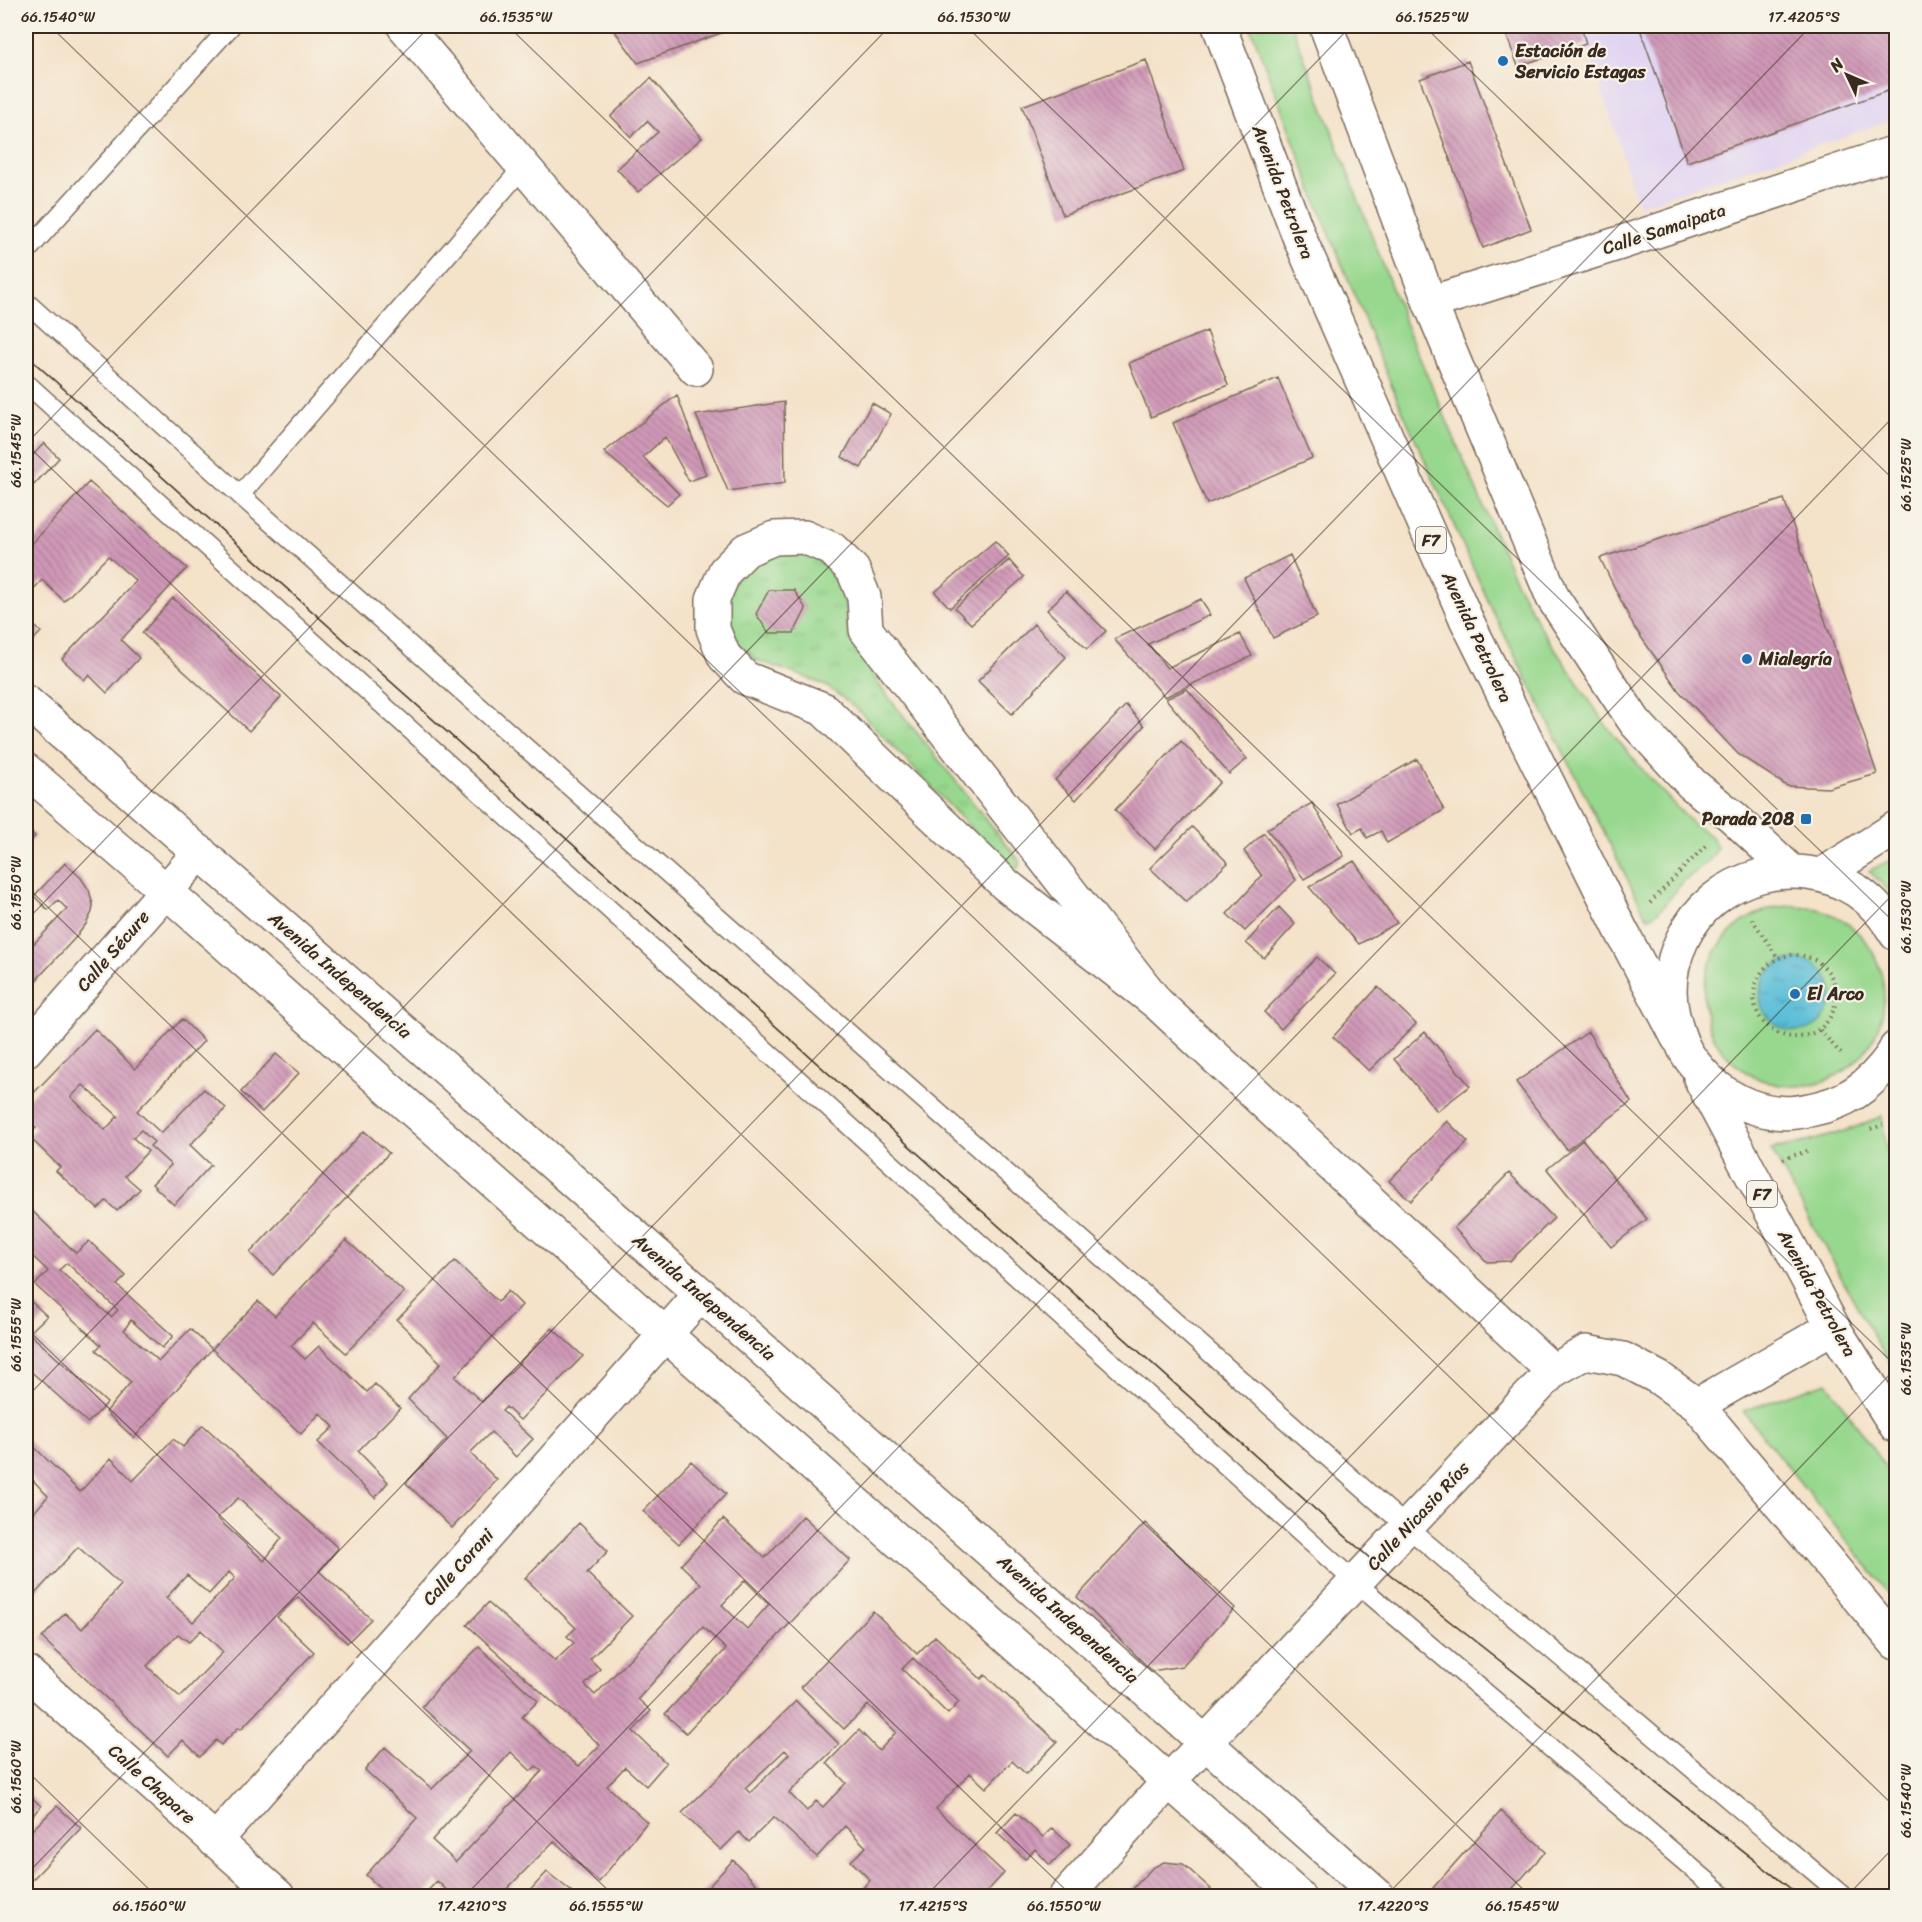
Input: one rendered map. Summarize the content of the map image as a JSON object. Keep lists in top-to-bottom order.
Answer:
{
  "streets": {
    "main road": [
      "Avenida Petrolera",
      "Calle Samaipata",
      "F7",
      "Calle Sécure",
      "Avenida Independencia",
      "Calle Nicasio Ríos",
      "Calle Corani",
      "Calle Chapare"
    ]
  },
  "crossings": [
    ["Avenida Petrolera", "F7"],
    ["Calle Sécure", "Avenida Independencia"],
    ["Avenida Independencia", "Calle Nicasio Ríos"],
    ["Avenida Independencia", "Calle Corani"],
    ["Calle Corani", "Calle Chapare"]
  ],
  "places": {
    "other": ["Estación de Servicio Estagas", "Mialegría", "El Arco"],
    "transit": ["Parada 208"]
  },
  "north": "top left",
  "coordinates": [
    "66.1540°W",
    "66.1535°W",
    "66.1530°W",
    "66.1525°W",
    "17.4205°S",
    "66.1545°W",
    "66.1550°W",
    "66.1555°W",
    "66.1560°W",
    "17.4210°S",
    "17.4215°S",
    "17.4220°S"
  ]
}
